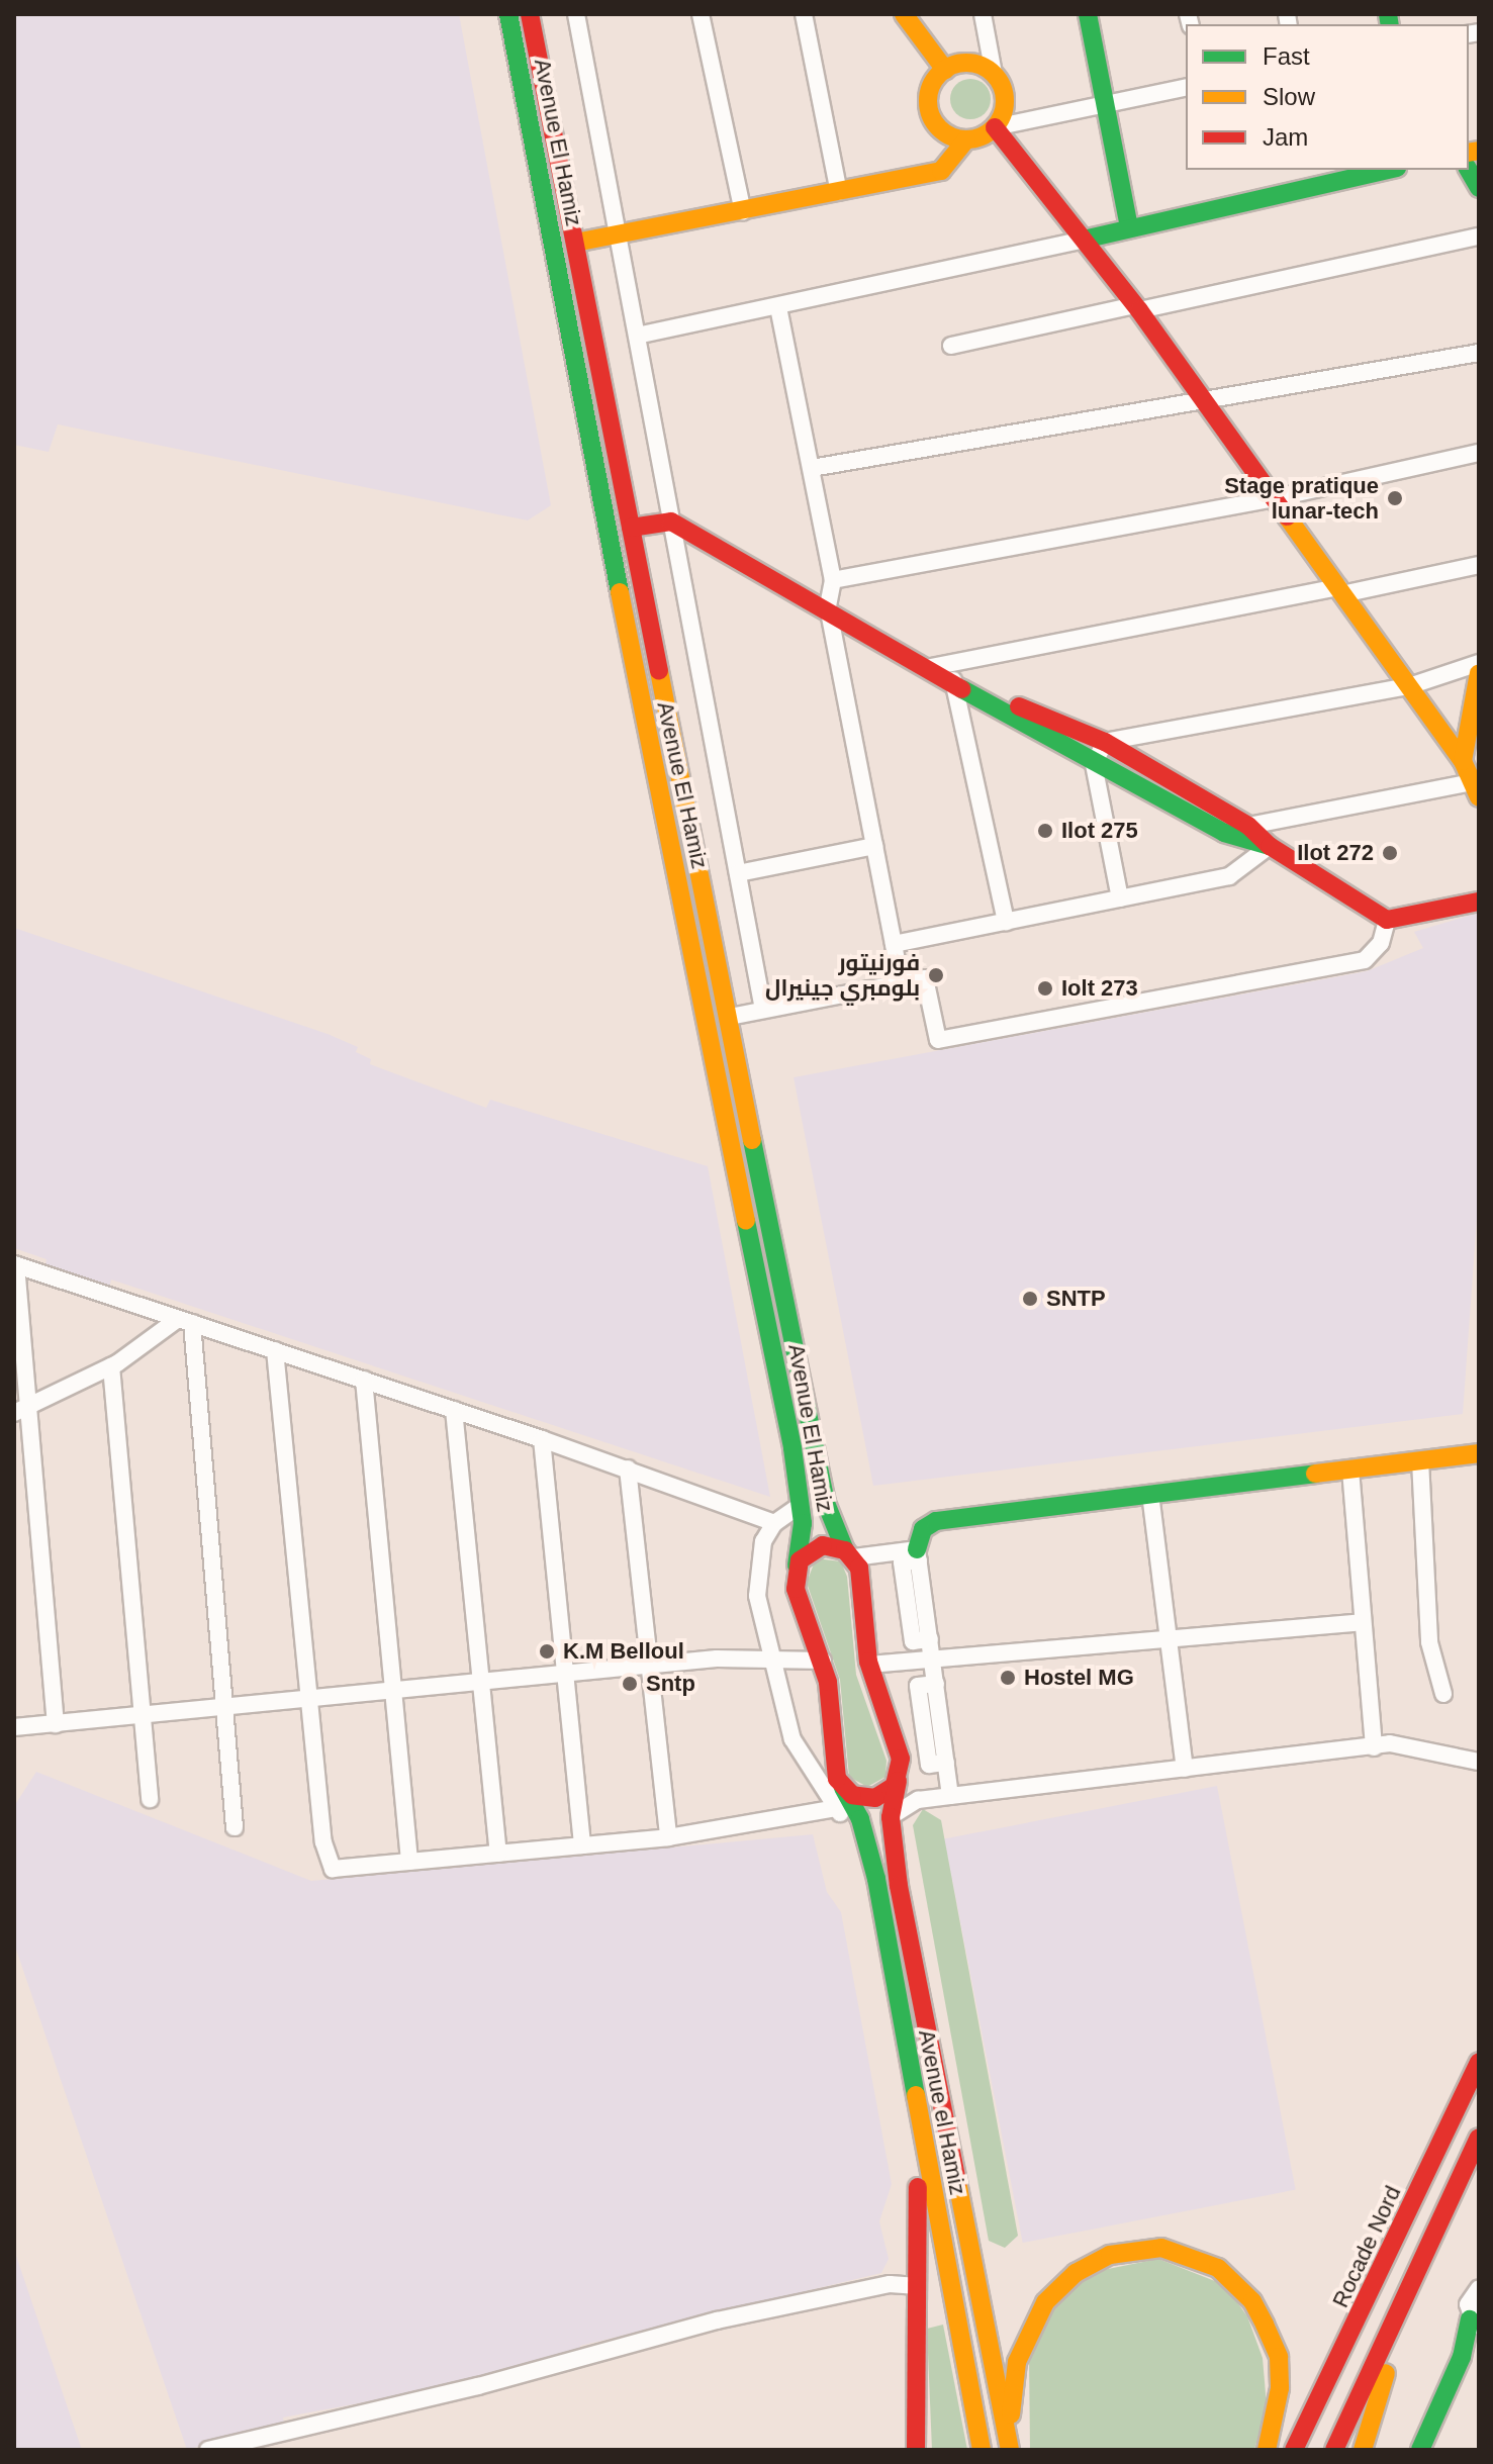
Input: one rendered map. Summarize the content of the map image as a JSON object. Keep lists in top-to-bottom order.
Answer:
{
  "streets": {
    "main road": ["Avenue El Hamiz", "Avenue el Hamiz", "Rocade Nord"]
  },
  "crossings": [
    ["Avenue El Hamiz", "Avenue el Hamiz"]
  ],
  "places": [
    "Stage pratique lunar-tech",
    "Ilot 275",
    "Ilot 272",
    "فورنيتور بلومبري جينيرال",
    "Iolt 273",
    "SNTP",
    "K.M Belloul",
    "Hostel MG",
    "Sntp"
  ],
  "legend": ["Fast", "Slow", "Jam"]
}
